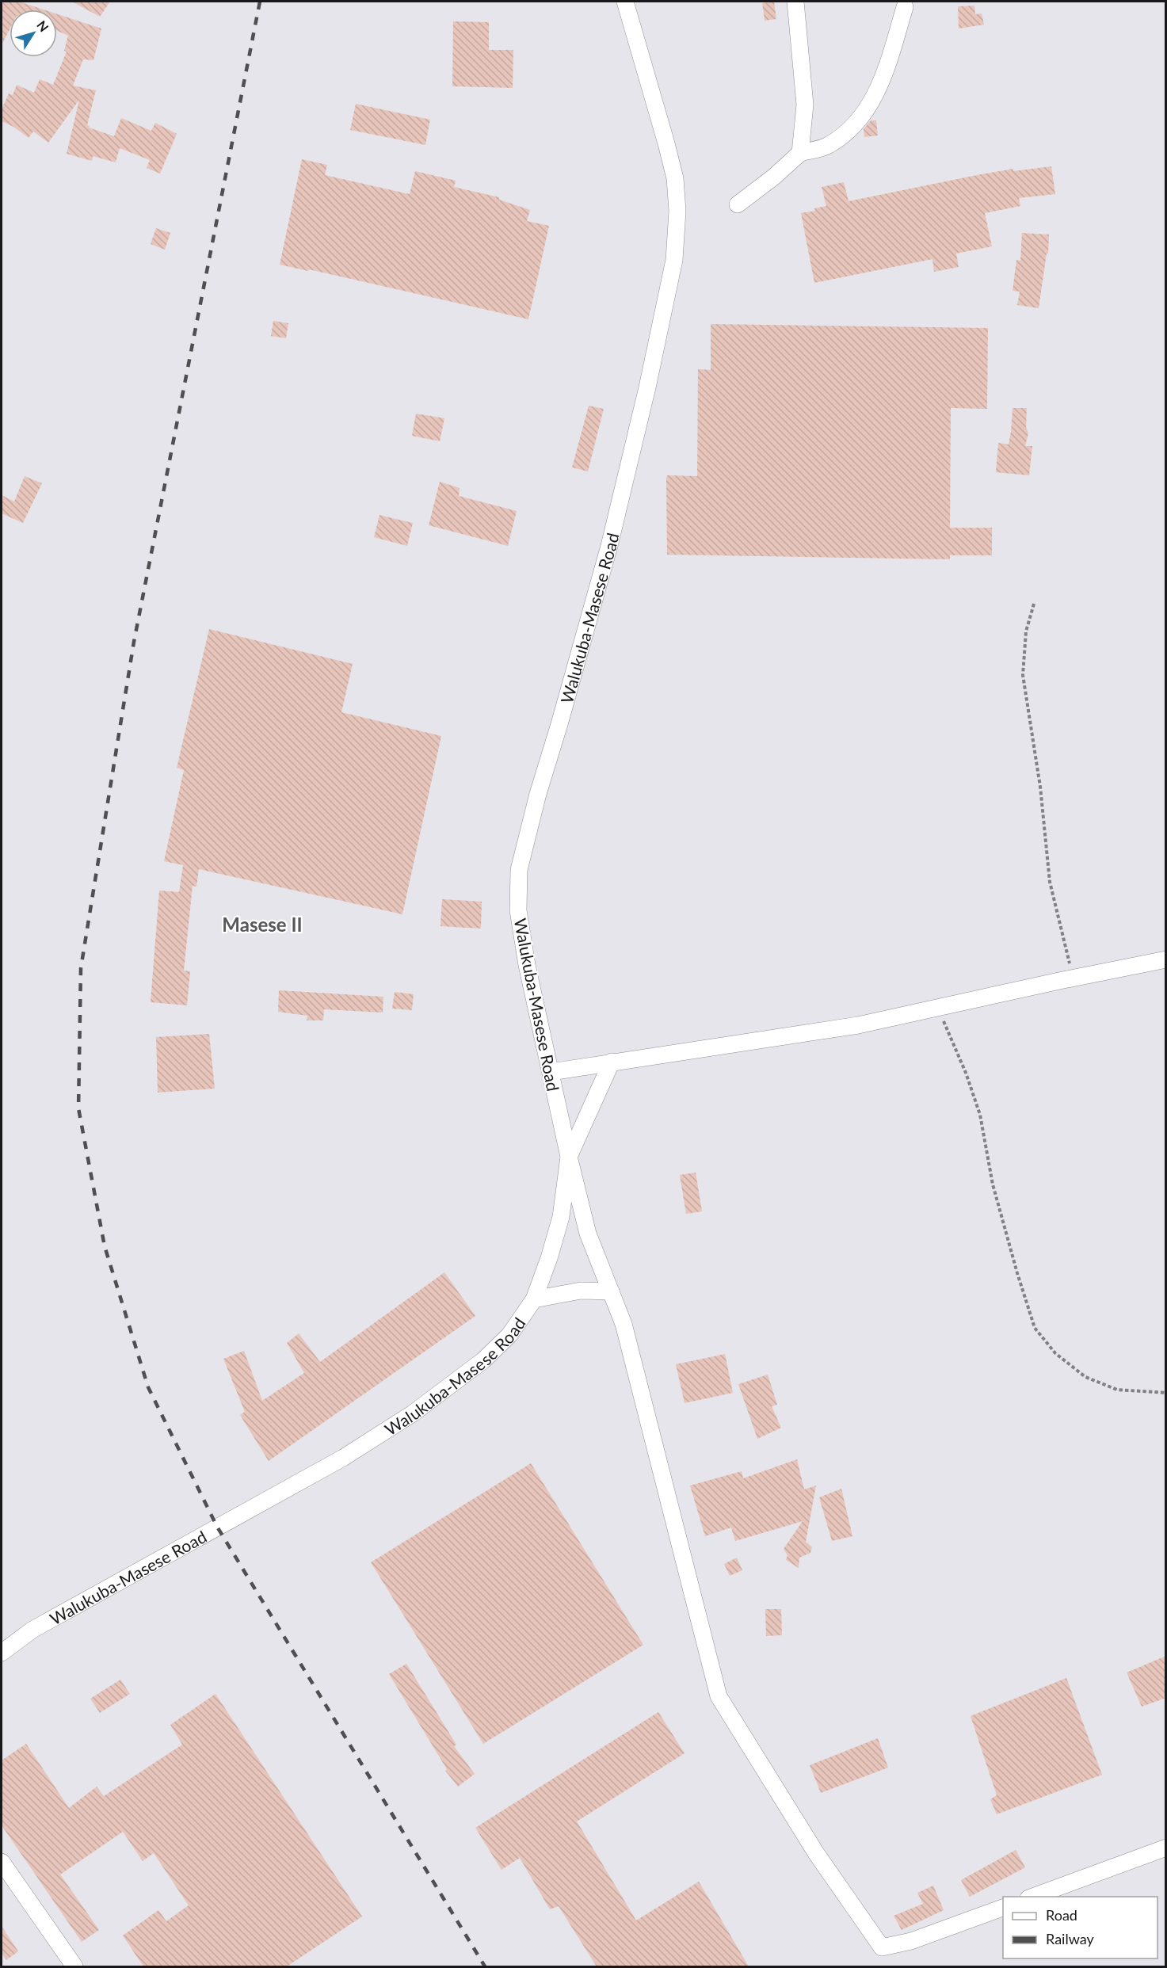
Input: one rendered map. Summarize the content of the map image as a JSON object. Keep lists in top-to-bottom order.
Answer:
{
  "streets": {
    "street": ["Walukuba-Masese Road"]
  },
  "districts": ["Masese II"],
  "legend": ["Road", "Railway"],
  "north": "top right"
}
